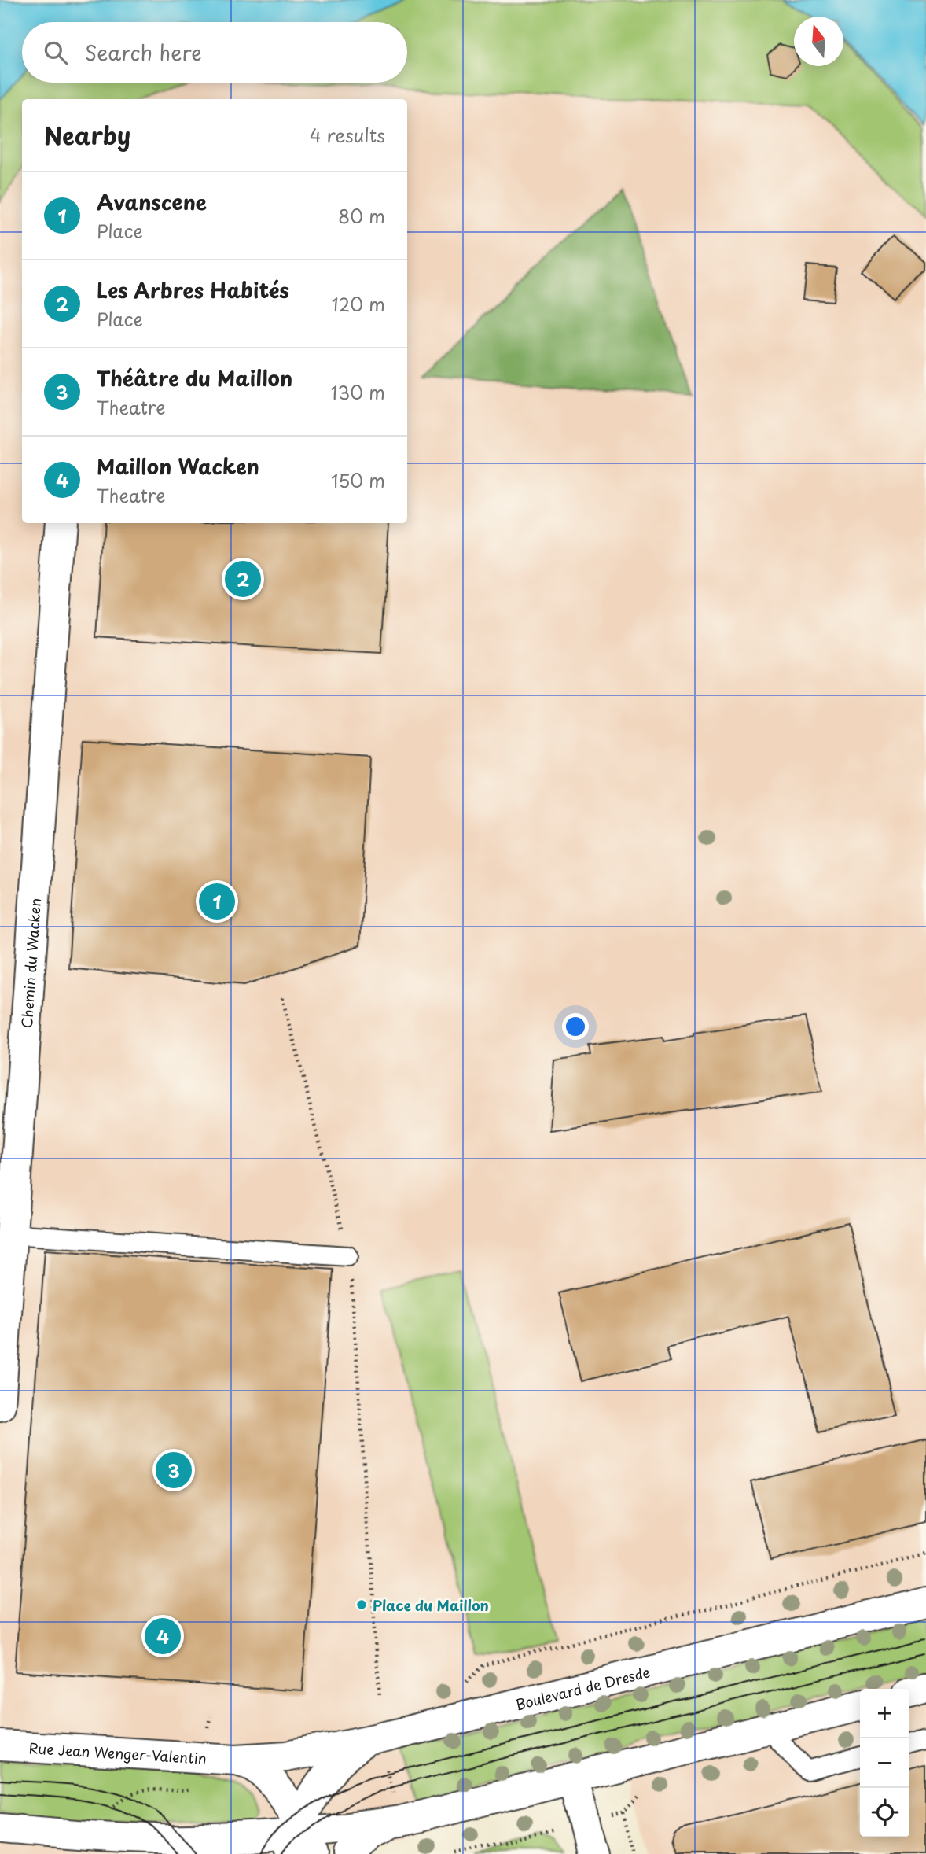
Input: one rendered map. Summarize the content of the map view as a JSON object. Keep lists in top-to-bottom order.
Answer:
{
  "streets": {
    "main road": ["Chemin du Wacken", "Boulevard de Dresde", "Rue Jean Wenger-Valentin"]
  },
  "crossings": [
    ["Boulevard de Dresde", "Rue Jean Wenger-Valentin"]
  ],
  "places": ["Place du Maillon"],
  "north": "top",
  "page": {
    "search": "Search here",
    "heading": ["Nearby", "4 results"],
    "list": [
      {
        "mark": "1",
        "name": "Avanscene",
        "note": "Place",
        "value": "80 m"
      },
      {
        "mark": "2",
        "name": "Les Arbres Habités",
        "note": "Place",
        "value": "120 m"
      },
      {
        "mark": "3",
        "name": "Théâtre du Maillon",
        "note": "Theatre",
        "value": "130 m"
      },
      {
        "mark": "4",
        "name": "Maillon Wacken",
        "note": "Theatre",
        "value": "150 m"
      }
    ],
    "pins": [
      "2",
      "1",
      "3",
      "4"
    ],
    "map_buttons": ["+", "−"]
  }
}
